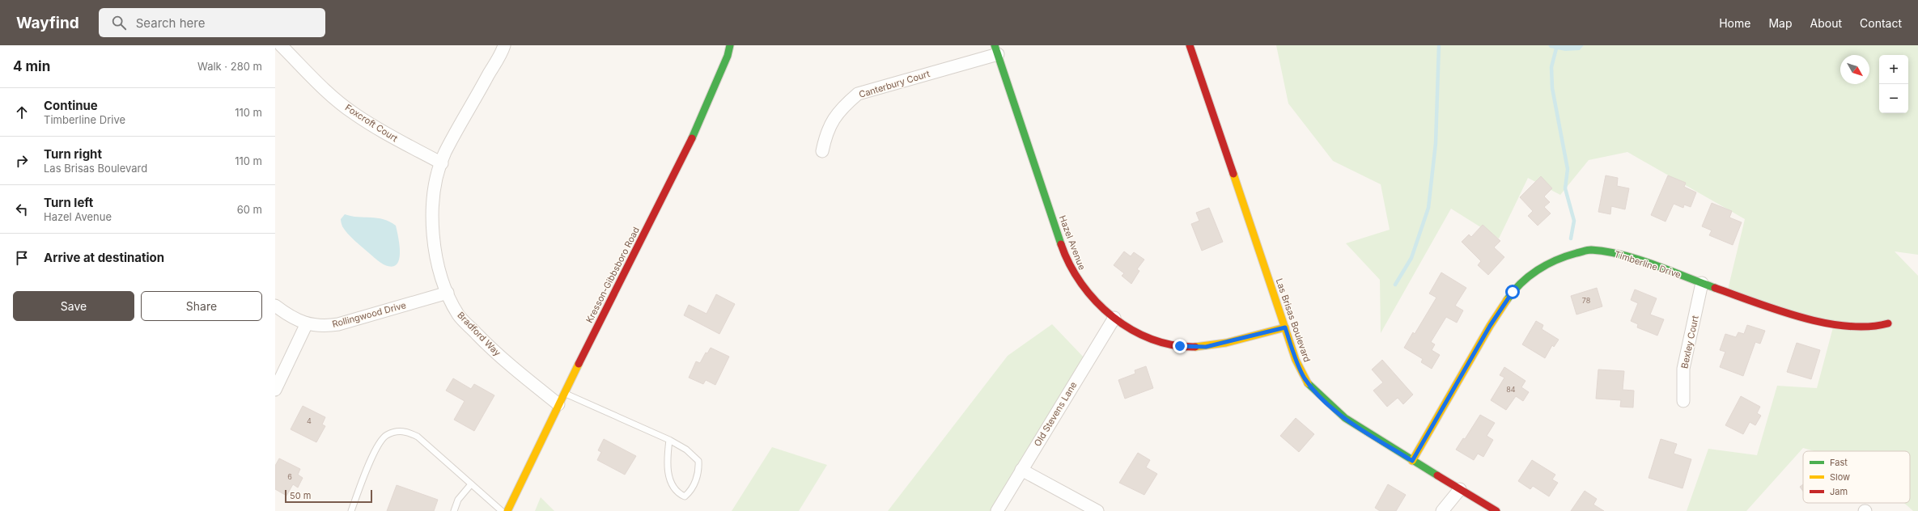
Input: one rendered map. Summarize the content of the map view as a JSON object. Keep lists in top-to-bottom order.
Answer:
{
  "streets": {
    "street": [
      "Canterbury Court",
      "Foxcroft Court",
      "Hazel Avenue",
      "Timberline Drive",
      "Kresson-Gibbsboro Road",
      "Rollingwood Drive",
      "Las Brisas Boulevard",
      "Bradford Way",
      "Bexley Court",
      "Old Stevens Lane"
    ]
  },
  "crossings": [
    ["Canterbury Court", "Hazel Avenue"],
    ["Foxcroft Court", "Bradford Way"],
    ["Hazel Avenue", "Las Brisas Boulevard"],
    ["Hazel Avenue", "Old Stevens Lane"],
    ["Timberline Drive", "Las Brisas Boulevard"],
    ["Timberline Drive", "Bexley Court"],
    ["Kresson-Gibbsboro Road", "Bradford Way"],
    ["Rollingwood Drive", "Bradford Way"]
  ],
  "house_numbers": [
    "78",
    "84",
    "4",
    "6"
  ],
  "legend": ["Fast", "Slow", "Jam"],
  "scale_bar": "50 m",
  "north": "bottom right",
  "page": {
    "header": "Wayfind",
    "search": "Search here",
    "nav": [
      "Home",
      "Map",
      "About",
      "Contact"
    ],
    "heading": ["4 min", "Walk · 280 m"],
    "map_buttons": ["+", "−"],
    "list": [
      ["Continue", "Timberline Drive", "110 m"],
      ["Turn right", "Las Brisas Boulevard", "110 m"],
      ["Turn left", "Hazel Avenue", "60 m"],
      "Arrive at destination"
    ],
    "buttons": ["Save", "Share"],
    "scale": "50 m"
  }
}
